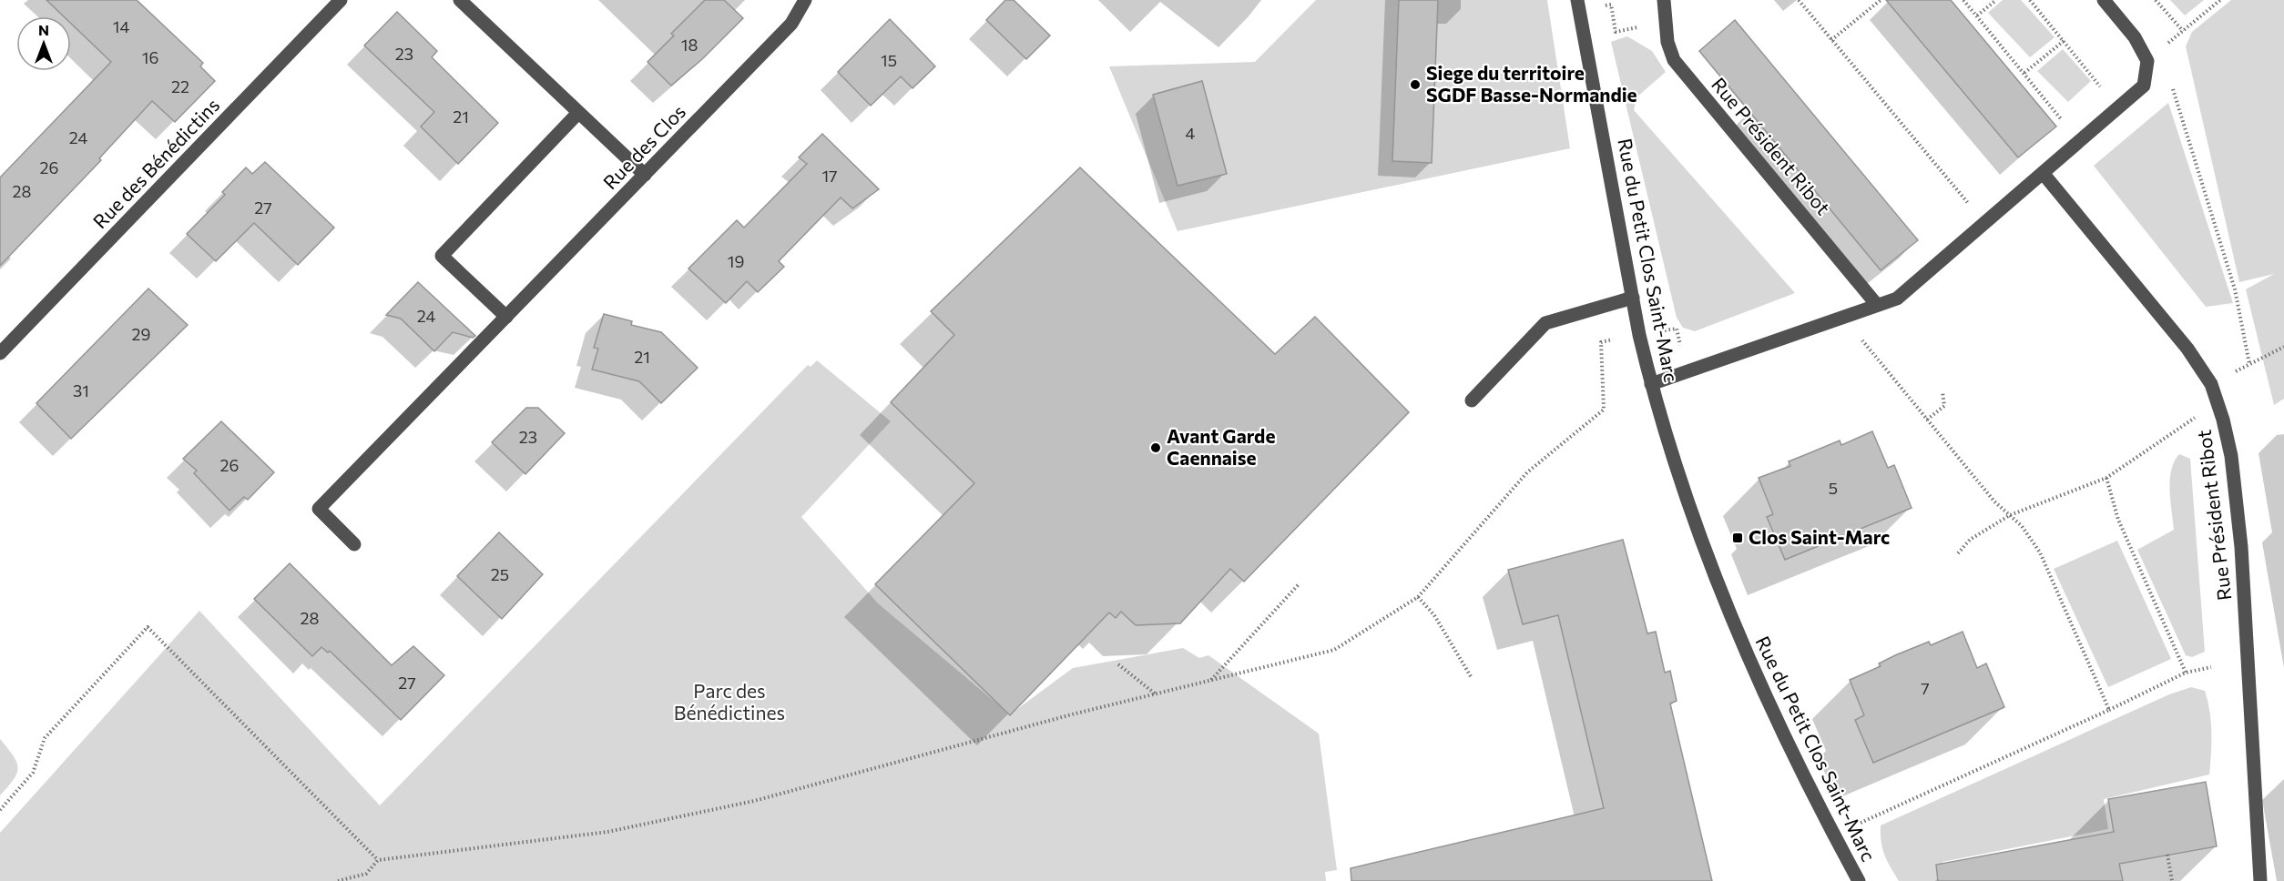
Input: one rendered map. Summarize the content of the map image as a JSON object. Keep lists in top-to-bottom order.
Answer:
{
  "streets": {
    "street": [
      "Rue Président Ribot",
      "Rue des Clos",
      "Rue des Bénédictins",
      "Rue du Petit Clos Saint-Marc"
    ]
  },
  "parks": ["Parc des Bénédictines"],
  "places": {
    "other": ["Siege du territoire SGDF Basse-Normandie", "Avant Garde Caennaise"],
    "transit": ["Clos Saint-Marc"]
  },
  "house_numbers": [
    "14",
    "18",
    "23",
    "16",
    "15",
    "22",
    "21",
    "4",
    "24",
    "26",
    "17",
    "28",
    "27",
    "19",
    "24",
    "29",
    "21",
    "31",
    "23",
    "26",
    "5",
    "25",
    "28",
    "27",
    "7"
  ],
  "north": "top"
}
